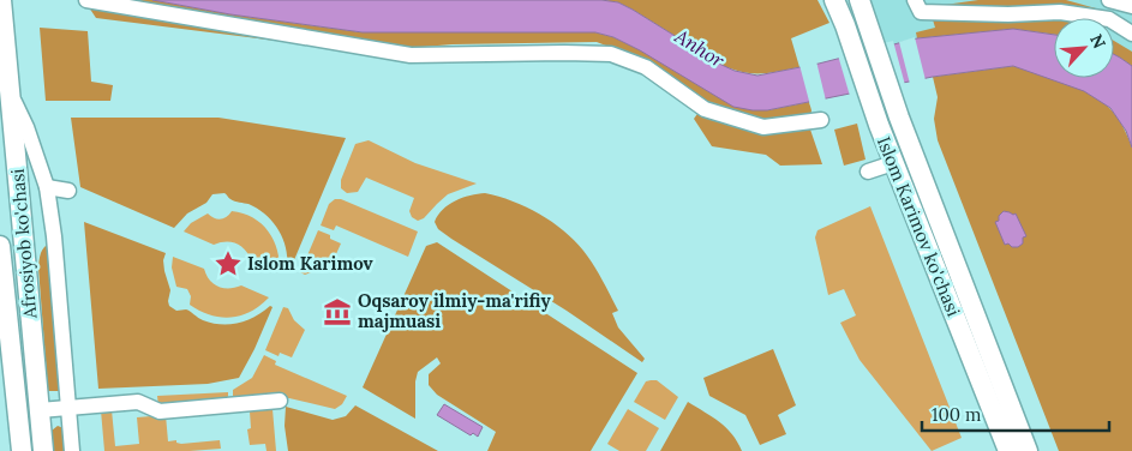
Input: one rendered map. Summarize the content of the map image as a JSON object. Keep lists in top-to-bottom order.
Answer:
{
  "streets": {
    "main road": ["Islom Karimov ko'chasi", "Afrosiyob ko'chasi"]
  },
  "water": ["Anhor"],
  "places": {
    "place": ["Islom Karimov"],
    "museum": ["Oqsaroy ilmiy-ma'rifiy majmuasi"]
  },
  "scale_bar": "100 m",
  "north": "top right"
}
